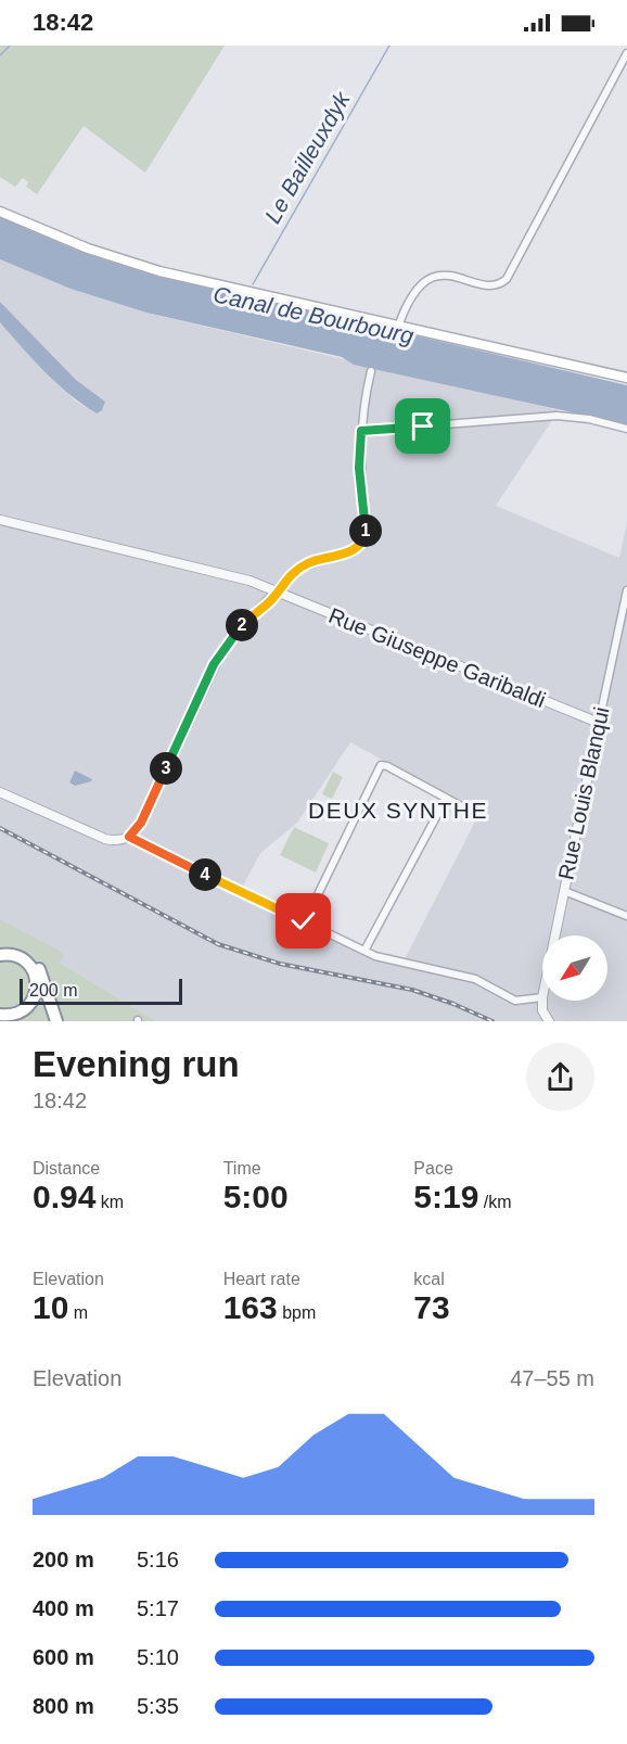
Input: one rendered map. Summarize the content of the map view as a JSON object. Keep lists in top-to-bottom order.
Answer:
{
  "streets": {
    "street": ["Rue Giuseppe Garibaldi", "Rue Louis Blanqui"]
  },
  "crossings": [
    ["Rue Giuseppe Garibaldi", "Rue Louis Blanqui"]
  ],
  "districts": ["DEUX SYNTHE"],
  "water": ["Le Bailleuxdyk", "Canal de Bourbourg"],
  "scale_bar": "200 m",
  "north": "bottom left",
  "page": {
    "status": "18:42",
    "pins": [
      "1",
      "2",
      "3",
      "4"
    ],
    "scale": "200 m",
    "heading": ["Evening run", "18:42"],
    "stats": [
      ["Distance", "0.94 km"],
      ["Time", "5:00"],
      ["Pace", "5:19 /km"],
      ["Elevation", "10 m"],
      ["Heart rate", "163 bpm"],
      ["kcal", "73"]
    ],
    "chart": ["Elevation", "47–55 m"],
    "list": [
      {
        "name": "200 m",
        "note": "5:16"
      },
      {
        "name": "400 m",
        "note": "5:17"
      },
      {
        "name": "600 m",
        "note": "5:10"
      },
      {
        "name": "800 m",
        "note": "5:35"
      }
    ]
  }
}
